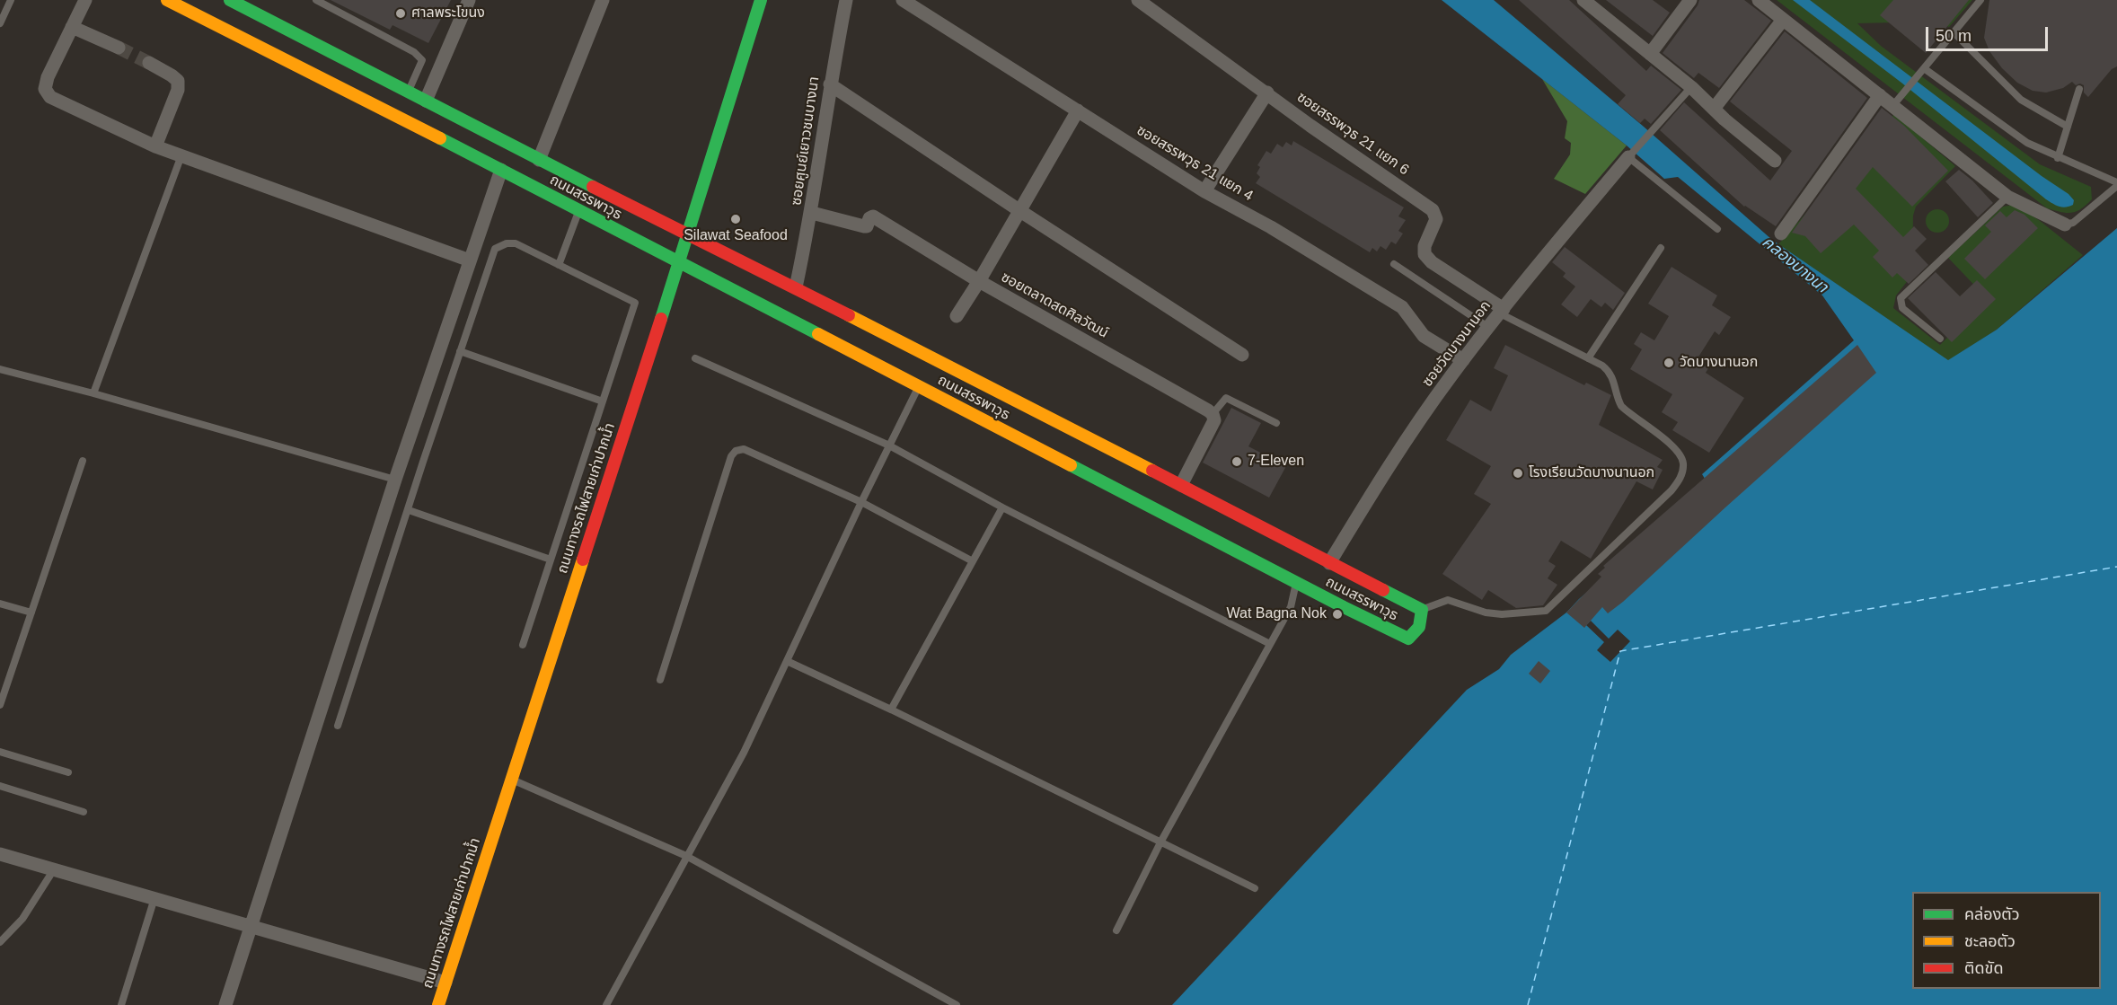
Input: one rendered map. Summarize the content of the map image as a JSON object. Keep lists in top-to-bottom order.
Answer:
{
  "streets": {
    "main road": ["ถนนสรรพาวุธ", "ถนนทางรถไฟสายเก่าปากน้ำ"],
    "street": [
      "ซอยสรรพวุธ 21 แยก 6",
      "ซอยศูนย์เยาวชนบางนา",
      "ซอยสรรพวุธ 21 แยก 4",
      "ซอยตลาดสดศิลวัฒน์",
      "ซอยวัดบางนานอก"
    ]
  },
  "crossings": [
    ["ซอยสรรพวุธ 21 แยก 6", "ซอยวัดบางนานอก"],
    ["ซอยศูนย์เยาวชนบางนา", "ถนนสรรพาวุธ"],
    ["ซอยศูนย์เยาวชนบางนา", "ซอยตลาดสดศิลวัฒน์"],
    ["ซอยสรรพวุธ 21 แยก 4", "ซอยวัดบางนานอก"],
    ["ถนนสรรพาวุธ", "ซอยวัดบางนานอก"],
    ["ถนนสรรพาวุธ", "ถนนทางรถไฟสายเก่าปากน้ำ"]
  ],
  "water": ["คลองบางนา"],
  "places": [
    "ศาลพระโขนง",
    "Silawat Seafood",
    "วัดบางนานอก",
    "7-Eleven",
    "โรงเรียนวัดบางนานอก",
    "Wat Bagna Nok"
  ],
  "legend": ["คล่องตัว", "ชะลอตัว", "ติดขัด"],
  "scale_bar": "50 m"
}
